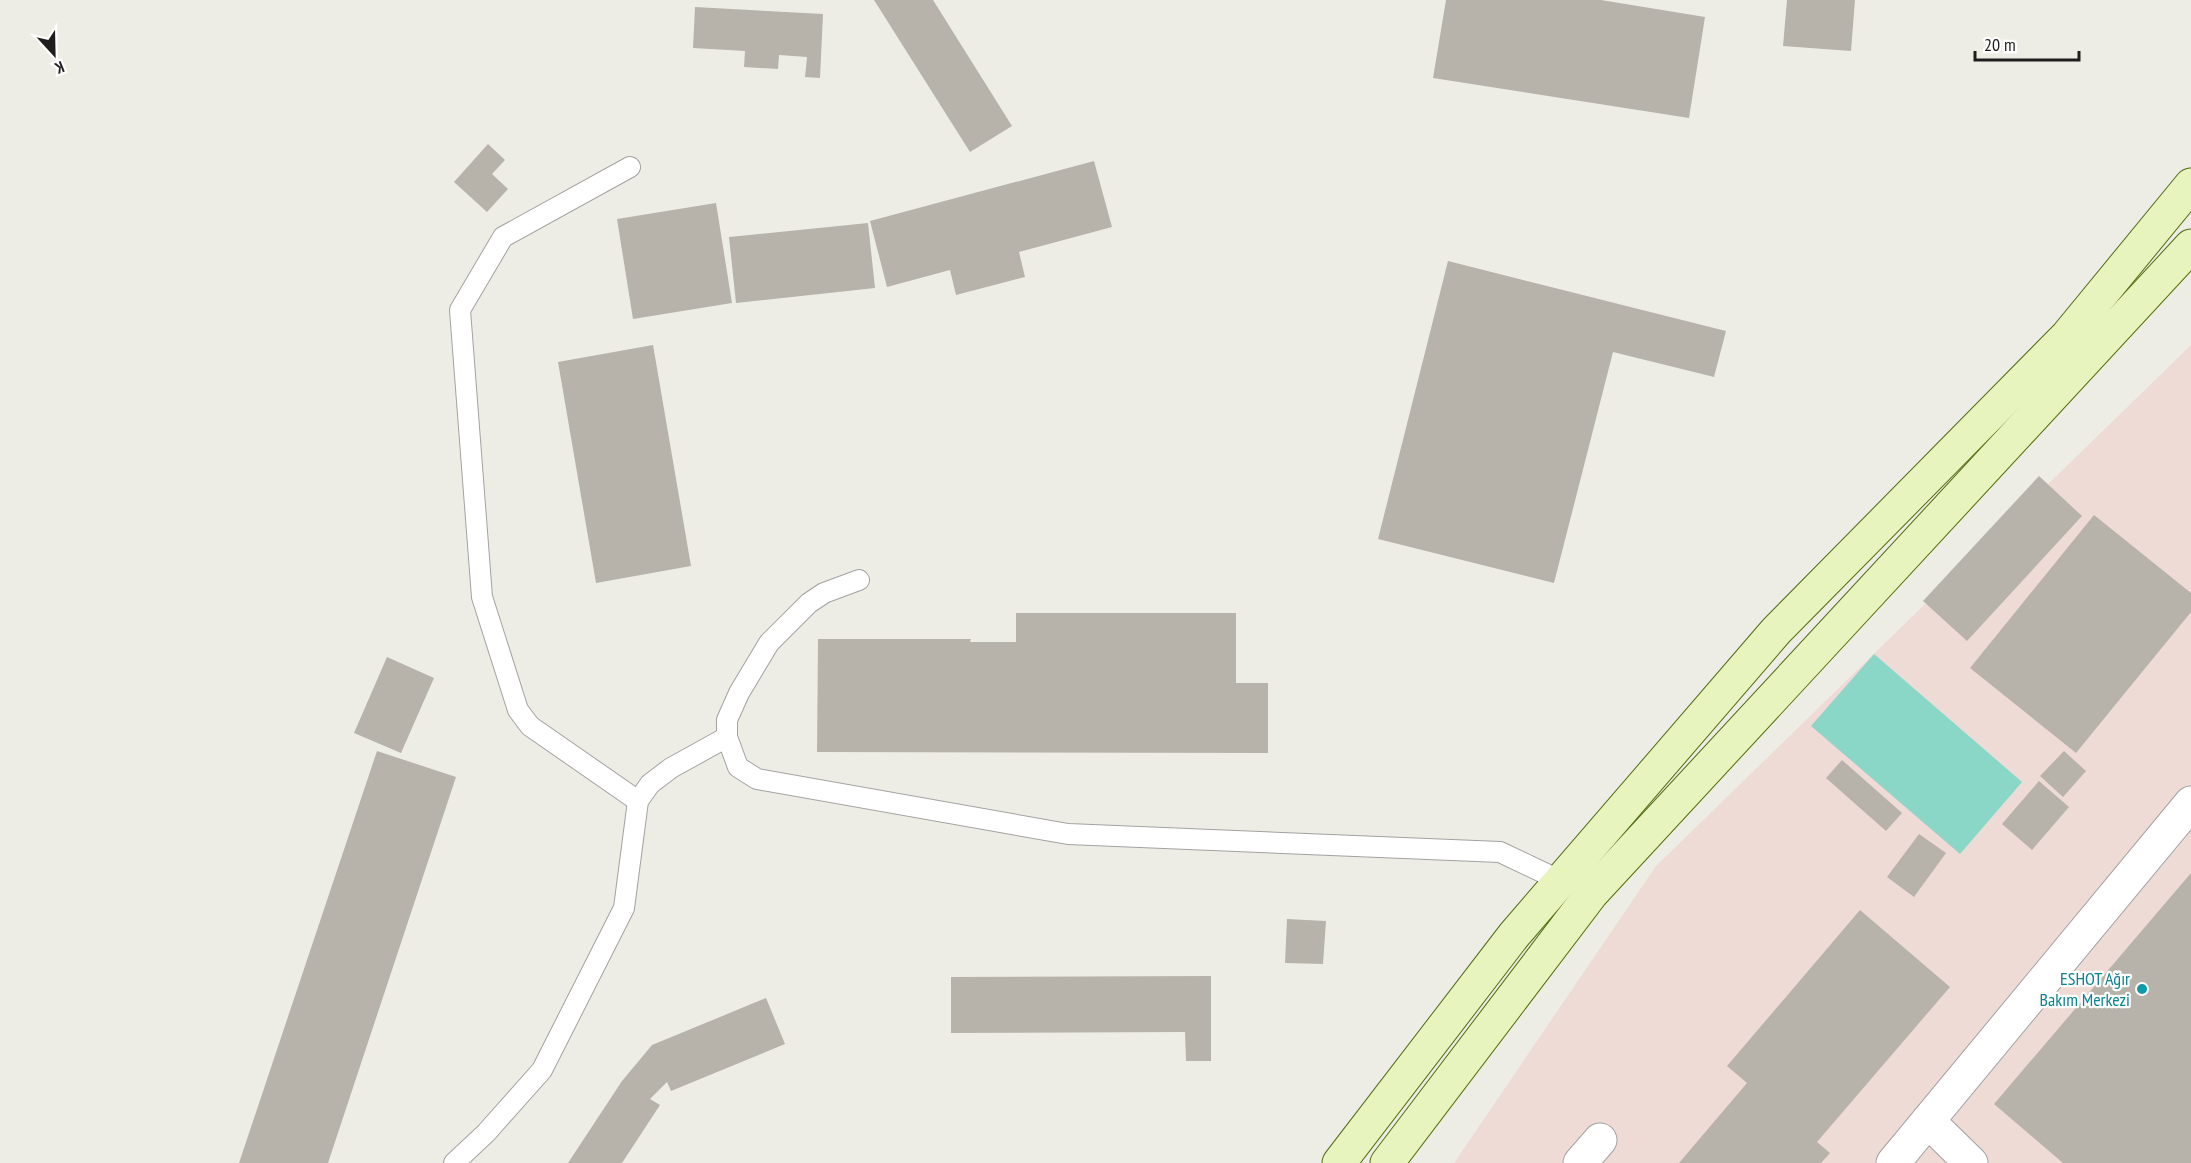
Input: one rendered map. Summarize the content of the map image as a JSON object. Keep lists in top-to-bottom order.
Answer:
{
  "places": ["ESHOT Ağır Bakım Merkezi"],
  "scale_bar": "20 m",
  "north": "bottom"
}
